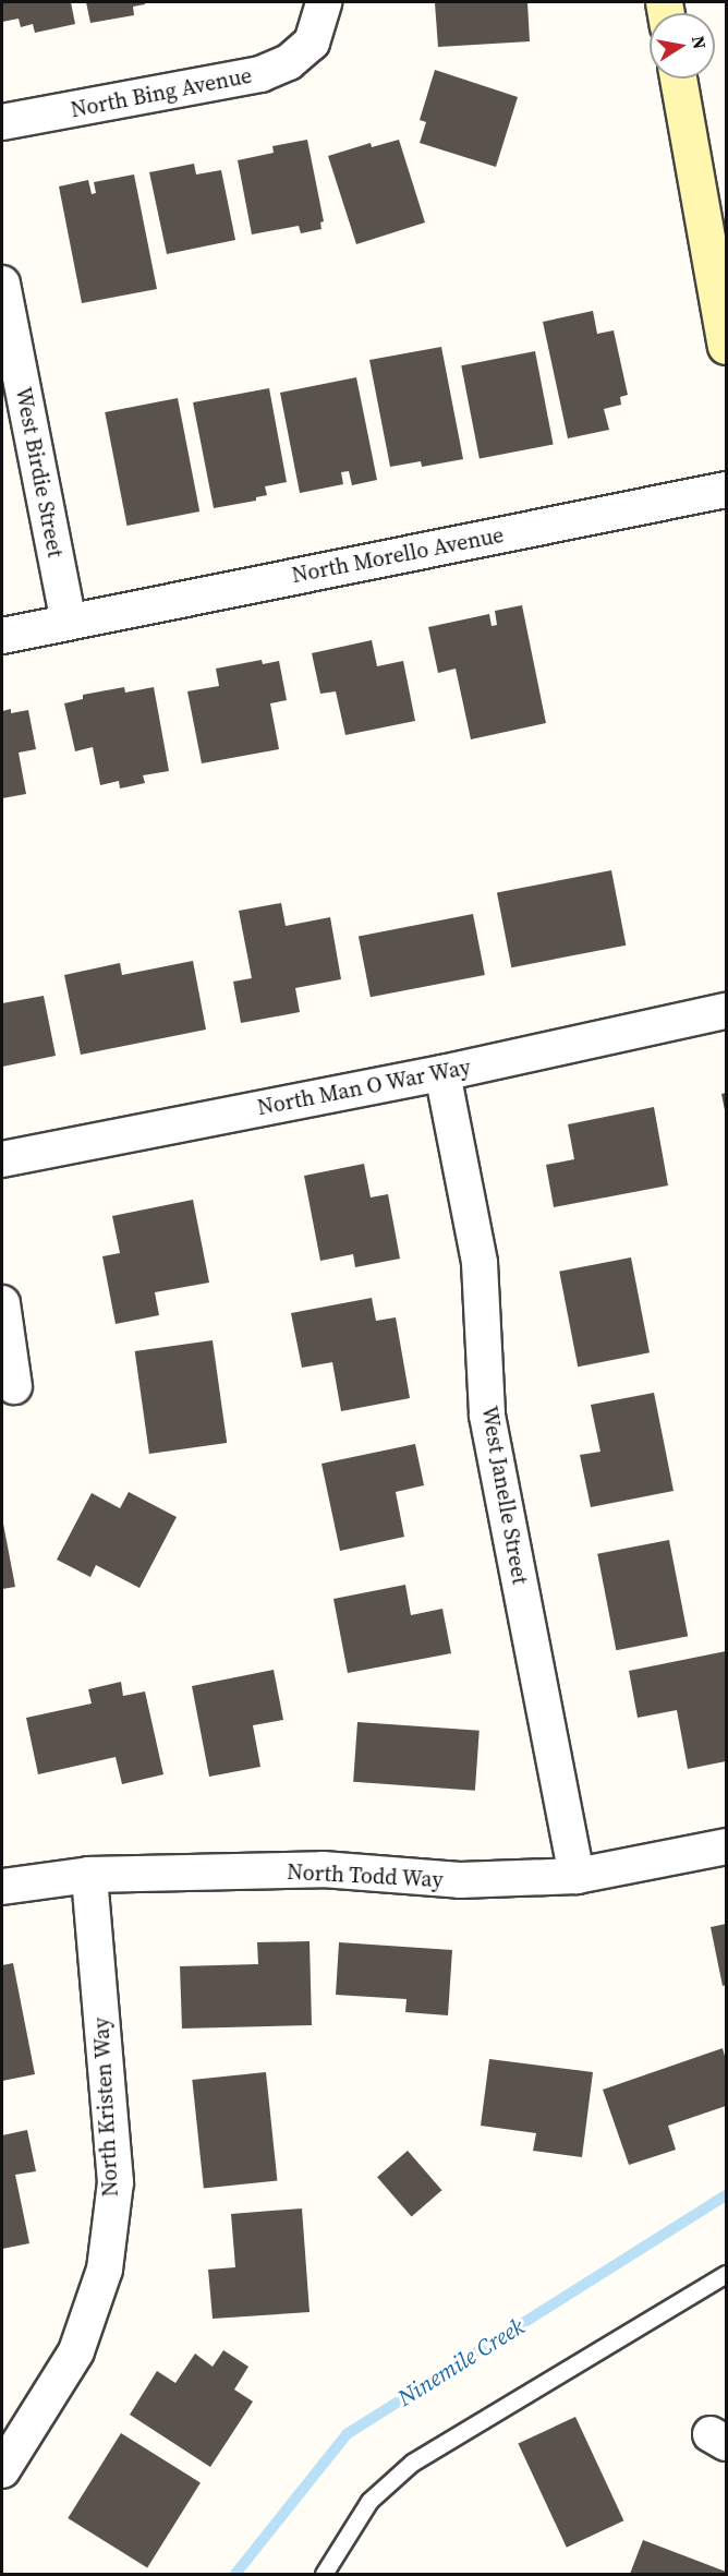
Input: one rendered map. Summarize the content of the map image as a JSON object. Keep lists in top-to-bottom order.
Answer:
{
  "streets": {
    "street": [
      "North Bing Avenue",
      "West Birdie Street",
      "North Morello Avenue",
      "North Man O War Way",
      "West Janelle Street",
      "North Todd Way",
      "North Kristen Way"
    ]
  },
  "crossings": [
    ["West Birdie Street", "North Morello Avenue"],
    ["North Man O War Way", "West Janelle Street"],
    ["West Janelle Street", "North Todd Way"],
    ["North Todd Way", "North Kristen Way"]
  ],
  "water": ["Ninemile Creek"],
  "north": "right"
}
